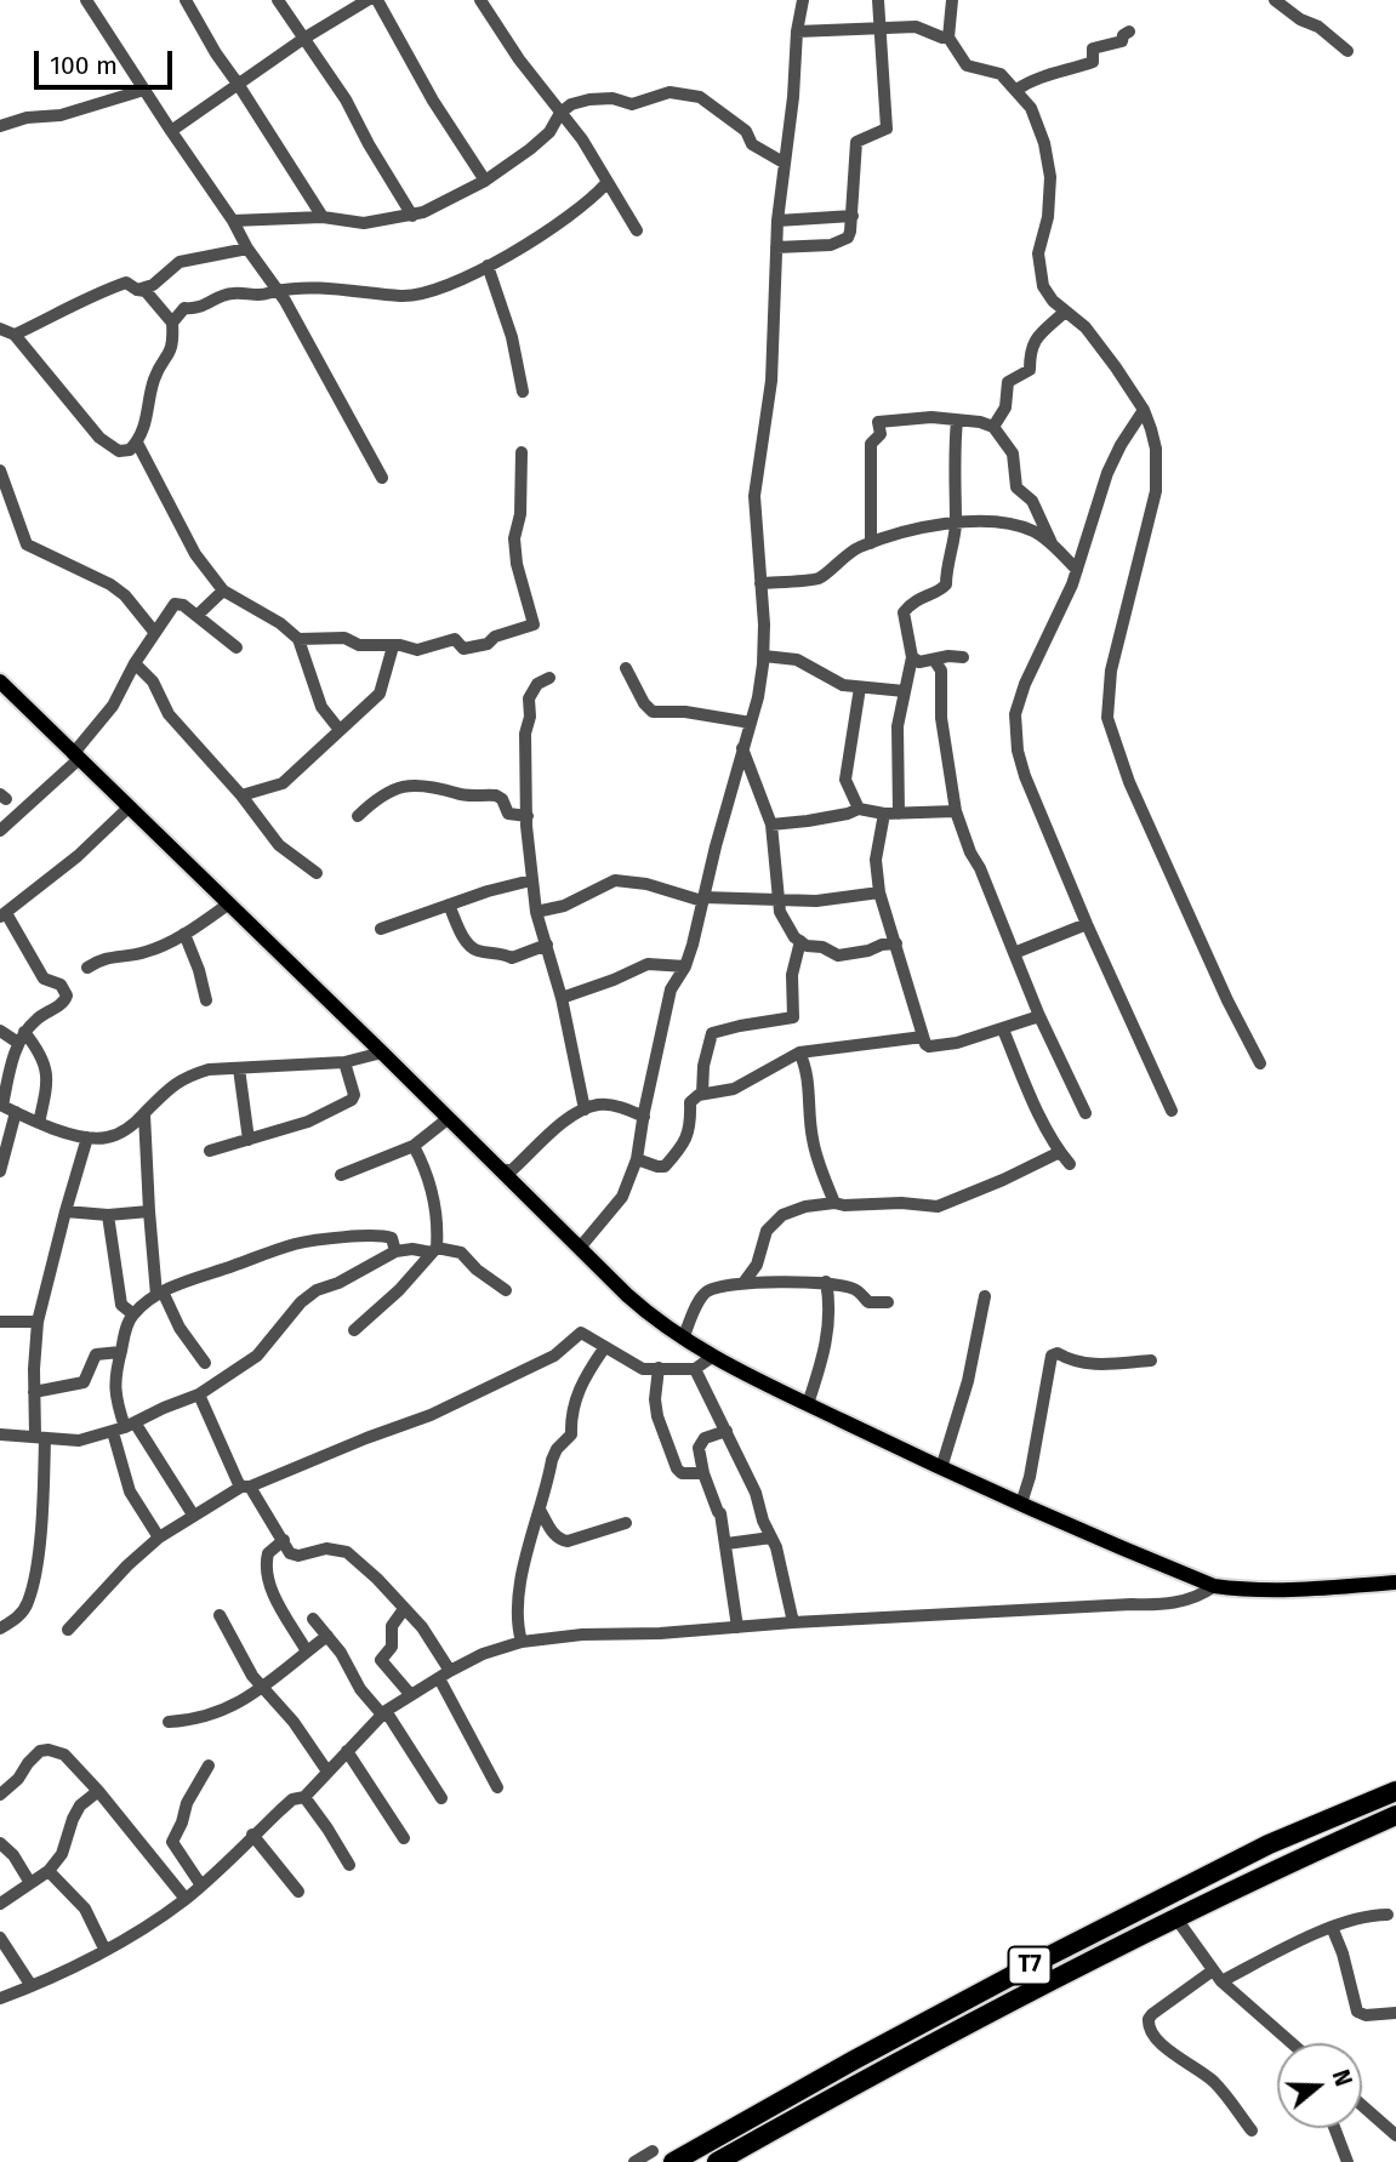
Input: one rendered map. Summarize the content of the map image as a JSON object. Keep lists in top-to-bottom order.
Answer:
{
  "streets": {
    "highway": ["T7"]
  },
  "scale_bar": "100 m",
  "north": "right"
}
